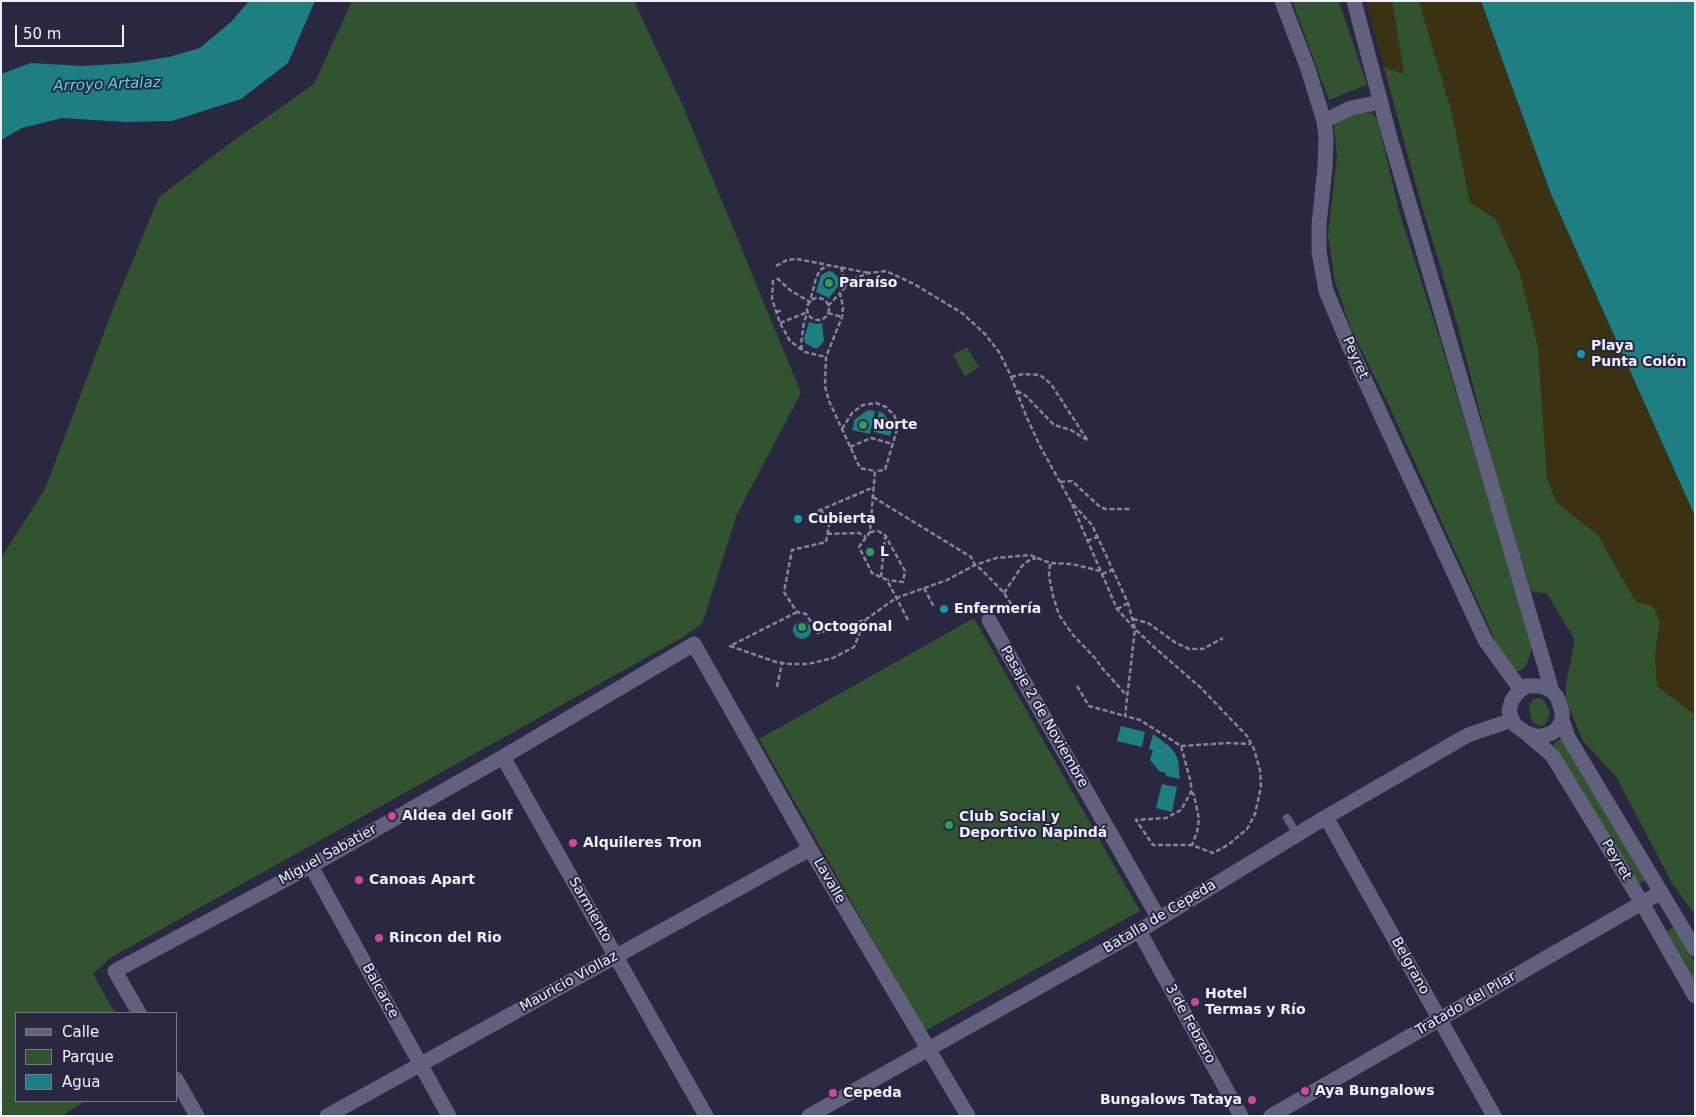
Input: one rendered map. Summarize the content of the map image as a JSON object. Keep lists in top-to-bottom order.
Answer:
{
  "streets": {
    "street": [
      "Peyret",
      "Pasaje 2 de Noviembre",
      "Miguel Sabatier",
      "Lavalle",
      "Sarmiento",
      "Batalla de Cepeda",
      "Belgrano",
      "Mauricio Viollaz",
      "Balcarce",
      "Tratado del Pilar",
      "3 de Febrero"
    ]
  },
  "crossings": [
    ["Peyret", "Batalla de Cepeda"],
    ["Peyret", "Tratado del Pilar"],
    ["Pasaje 2 de Noviembre", "Batalla de Cepeda"],
    ["Miguel Sabatier", "Lavalle"],
    ["Miguel Sabatier", "Sarmiento"],
    ["Miguel Sabatier", "Balcarce"],
    ["Lavalle", "Batalla de Cepeda"],
    ["Lavalle", "Mauricio Viollaz"],
    ["Sarmiento", "Mauricio Viollaz"],
    ["Batalla de Cepeda", "Belgrano"],
    ["Batalla de Cepeda", "3 de Febrero"],
    ["Belgrano", "Tratado del Pilar"],
    ["Mauricio Viollaz", "Balcarce"]
  ],
  "water": ["Arroyo Artalaz"],
  "places": [
    "Paraíso",
    "Playa Punta Colón",
    "Norte",
    "Cubierta",
    "L",
    "Enfermería",
    "Octogonal",
    "Aldea del Golf",
    "Club Social y Deportivo Ñapindá",
    "Alquileres Tron",
    "Canoas Apart",
    "Rincon del Rio",
    "Hotel Termas y Río",
    "Aya Bungalows",
    "Cepeda",
    "Bungalows Tataya"
  ],
  "legend": ["Calle", "Parque", "Agua"],
  "scale_bar": "50 m"
}
